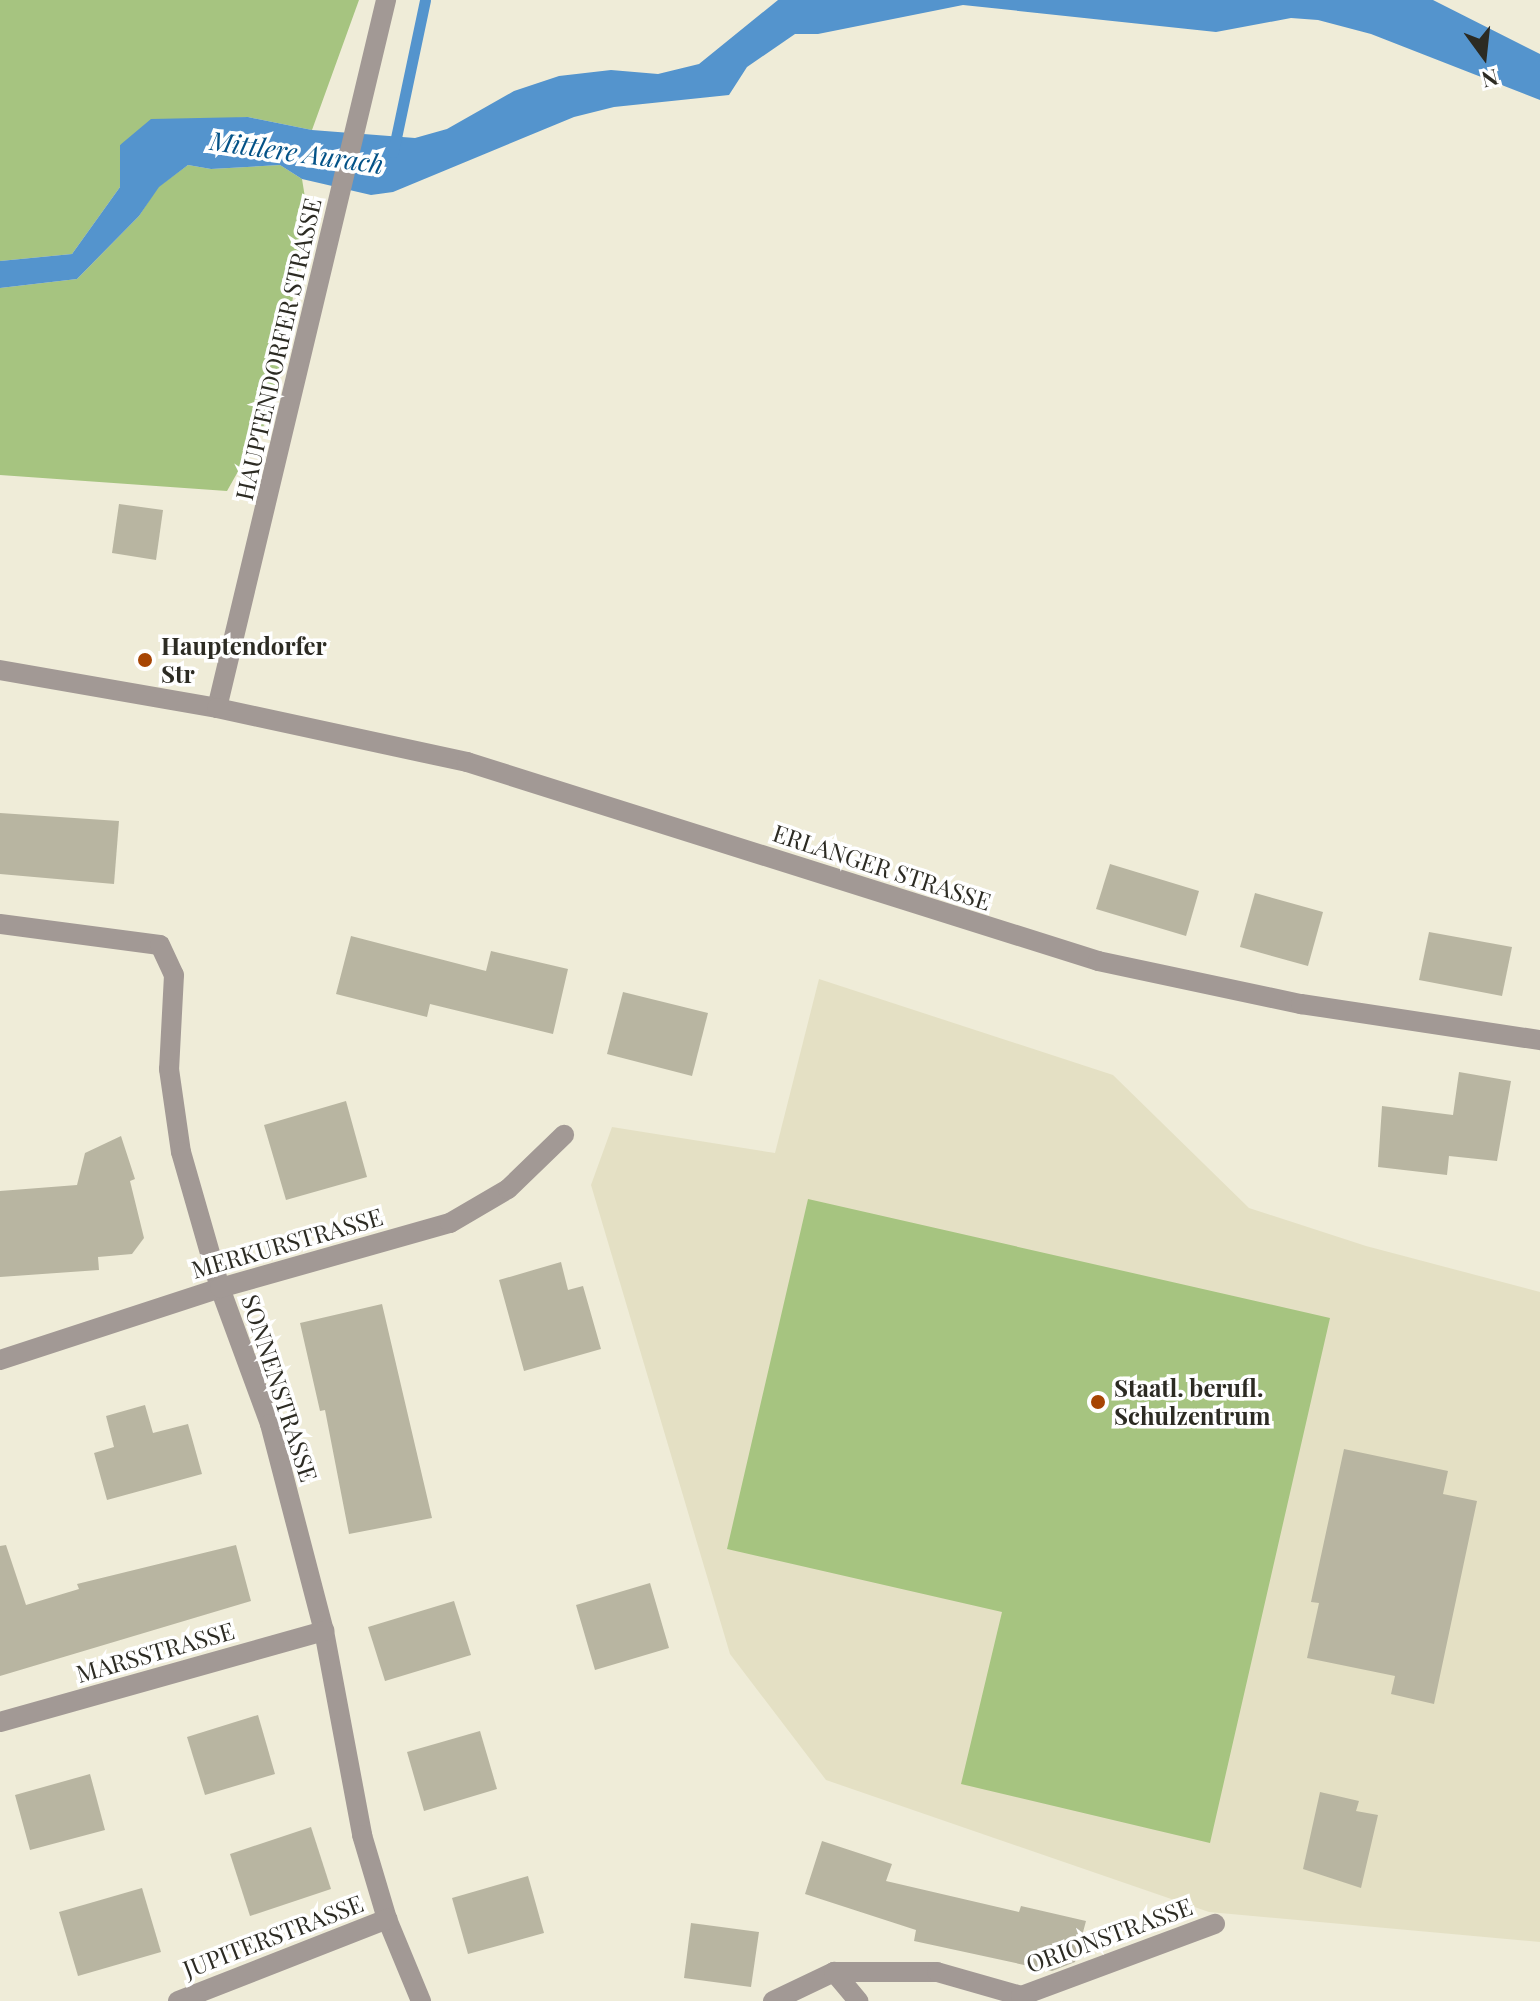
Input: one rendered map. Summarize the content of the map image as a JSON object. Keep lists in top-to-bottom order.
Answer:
{
  "streets": {
    "street": [
      "HAUPTENDORFER STRASSE",
      "ERLANGER STRASSE",
      "MERKURSTRASSE",
      "SONNENSTRASSE",
      "MARSSTRASSE",
      "ORIONSTRASSE",
      "JUPITERSTRASSE"
    ]
  },
  "crossings": [
    ["HAUPTENDORFER STRASSE", "ERLANGER STRASSE"],
    ["MERKURSTRASSE", "SONNENSTRASSE"],
    ["SONNENSTRASSE", "MARSSTRASSE"],
    ["SONNENSTRASSE", "JUPITERSTRASSE"]
  ],
  "water": ["Mittlere Aurach"],
  "places": ["Hauptendorfer Str", "Staatl. berufl. Schulzentrum"],
  "north": "bottom"
}
